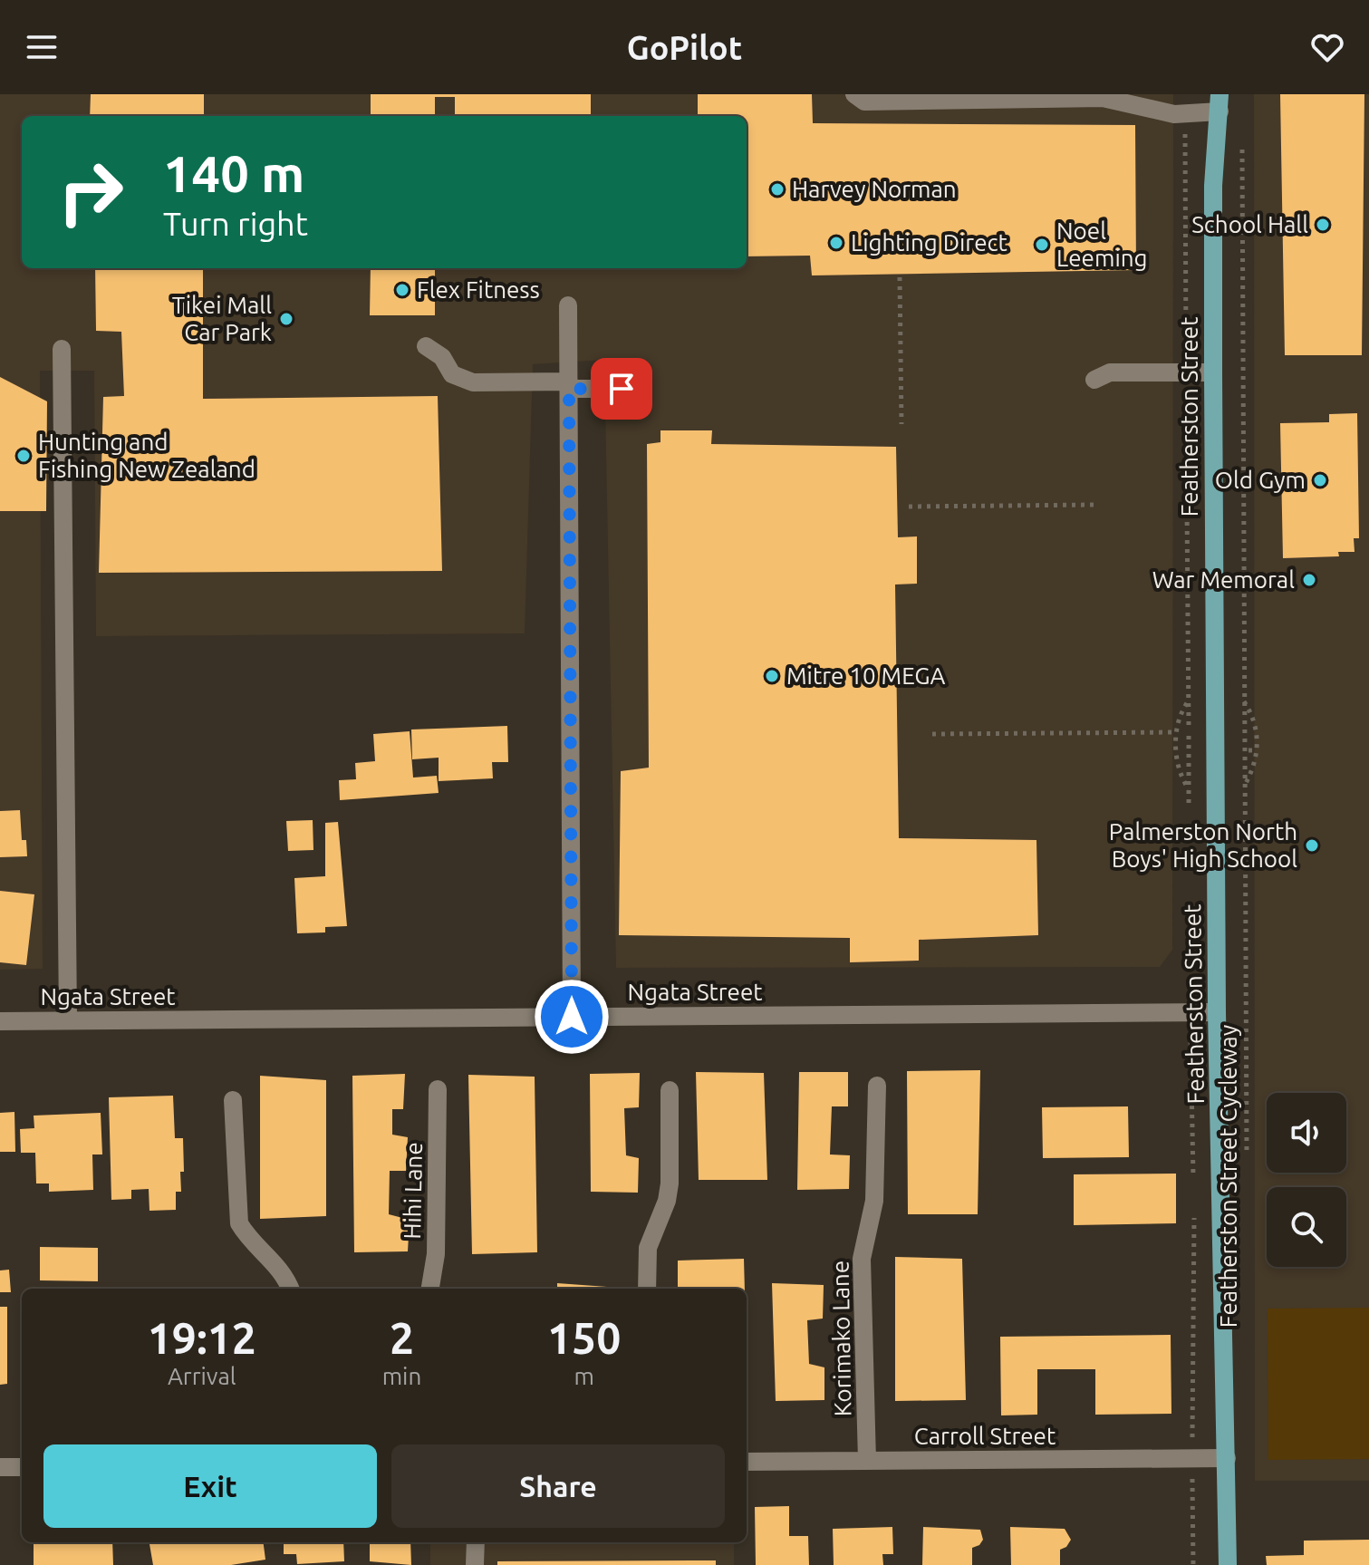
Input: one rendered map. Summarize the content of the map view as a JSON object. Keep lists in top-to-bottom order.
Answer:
{
  "streets": {
    "main road": ["Featherston Street"],
    "street": [
      "Ngata Street",
      "Hihi Lane",
      "Korimako Lane",
      "Carroll Street"
    ],
    "path": ["Featherston Street Cycleway"]
  },
  "crossings": [
    ["Featherston Street", "Ngata Street"],
    ["Featherston Street", "Carroll Street"],
    ["Korimako Lane", "Carroll Street"]
  ],
  "places": [
    "Harvey Norman",
    "School Hall",
    "Lighting Direct",
    "Noel Leeming",
    "Flex Fitness",
    "Tikei Mall Car Park",
    "Hunting and Fishing New Zealand",
    "Old Gym",
    "War Memoral",
    "Mitre 10 MEGA",
    "Palmerston North Boys' High School"
  ],
  "page": {
    "header": "GoPilot",
    "turn": ["140 m", "Turn right"],
    "eta": [
      "19:12",
      "Arrival",
      "2",
      "min",
      "150",
      "m"
    ],
    "buttons": ["Exit", "Share"]
  }
}
